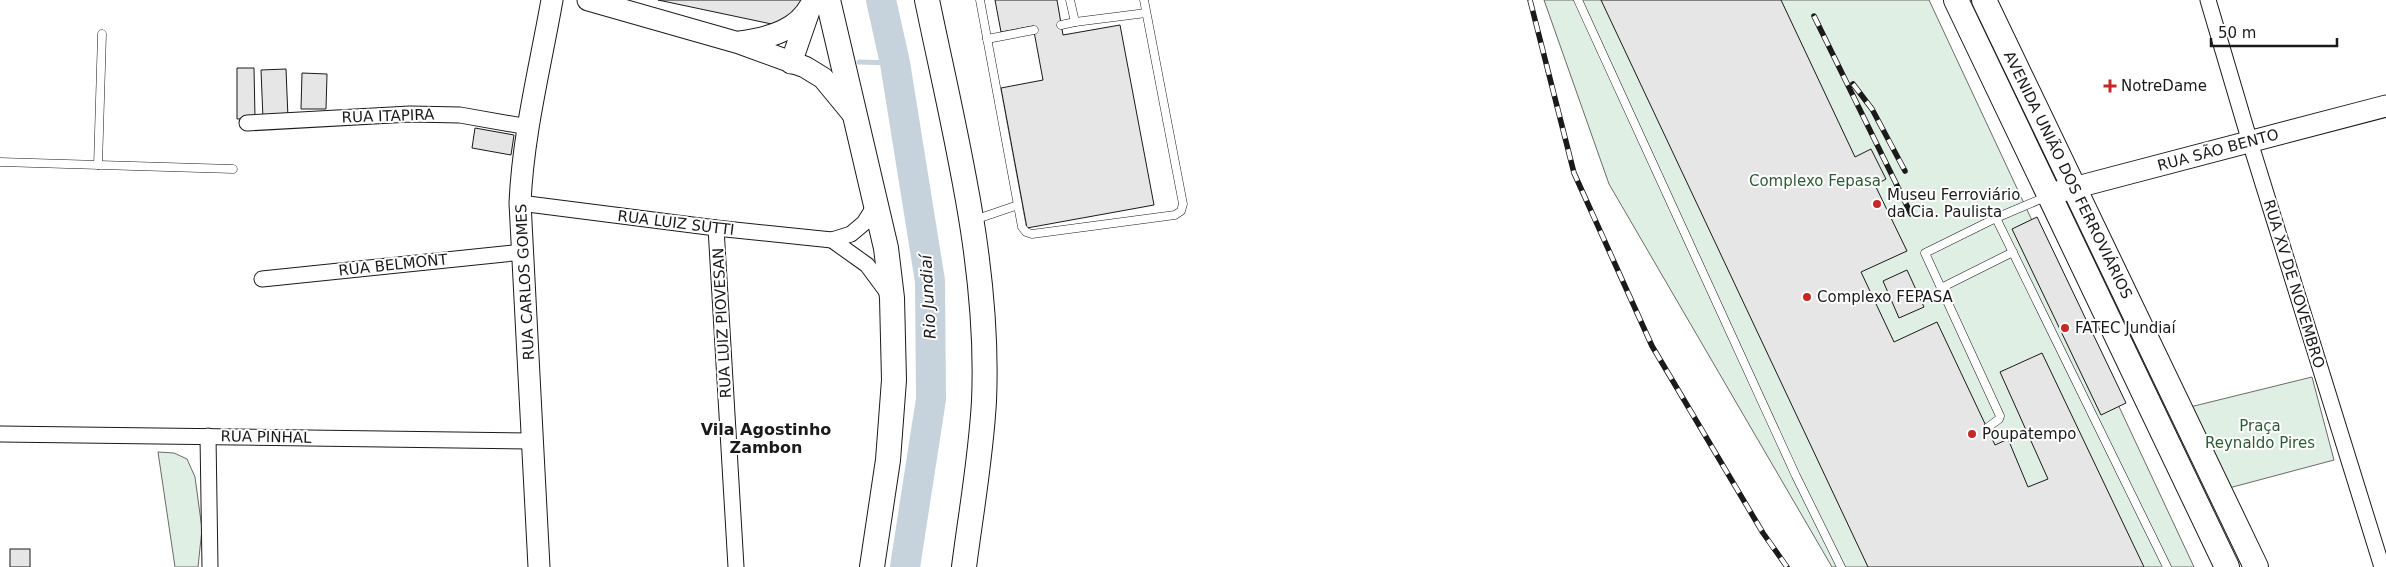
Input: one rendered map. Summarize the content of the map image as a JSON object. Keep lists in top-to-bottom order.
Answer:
{
  "streets": {
    "main road": ["AVENIDA UNIÃO DOS FERROVIÁRIOS"],
    "street": [
      "RUA ITAPIRA",
      "RUA SÃO BENTO",
      "RUA LUIZ SUTTI",
      "RUA BELMONT",
      "RUA CARLOS GOMES",
      "RUA XV DE NOVEMBRO",
      "RUA LUIZ PIOVESAN",
      "RUA PINHAL"
    ]
  },
  "crossings": [
    ["RUA ITAPIRA", "RUA CARLOS GOMES"],
    ["RUA SÃO BENTO", "AVENIDA UNIÃO DOS FERROVIÁRIOS"],
    ["RUA SÃO BENTO", "RUA XV DE NOVEMBRO"],
    ["RUA LUIZ SUTTI", "RUA CARLOS GOMES"],
    ["RUA LUIZ SUTTI", "RUA LUIZ PIOVESAN"],
    ["RUA BELMONT", "RUA CARLOS GOMES"],
    ["RUA CARLOS GOMES", "RUA PINHAL"]
  ],
  "districts": ["Vila Agostinho Zambon"],
  "water": ["Rio Jundiaí"],
  "parks": ["Complexo Fepasa", "Praça Reynaldo Pires"],
  "places": {
    "health": ["NotreDame"],
    "other": [
      "Museu Ferroviário da Cia. Paulista",
      "Complexo FEPASA",
      "FATEC Jundiaí",
      "Poupatempo"
    ]
  },
  "scale_bar": "50 m"
}
